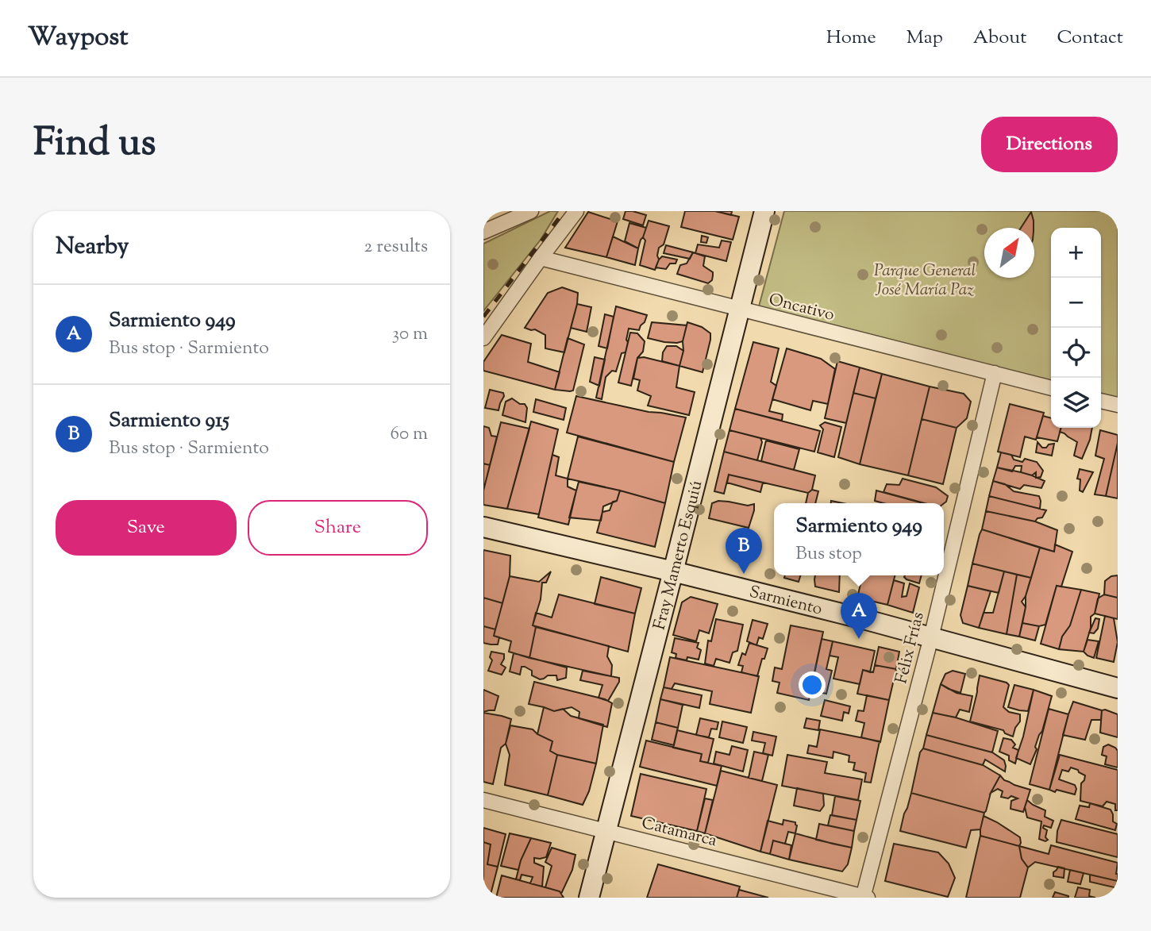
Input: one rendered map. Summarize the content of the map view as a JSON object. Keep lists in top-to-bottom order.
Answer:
{
  "streets": {
    "street": [
      "Oncativo",
      "Fray Mamerto Esquiú",
      "Sarmiento",
      "Félix Frías",
      "Catamarca"
    ]
  },
  "crossings": [
    ["Oncativo", "Fray Mamerto Esquiú"],
    ["Oncativo", "Félix Frías"],
    ["Fray Mamerto Esquiú", "Sarmiento"],
    ["Fray Mamerto Esquiú", "Catamarca"],
    ["Sarmiento", "Félix Frías"],
    ["Félix Frías", "Catamarca"]
  ],
  "parks": ["Parque General José María Paz"],
  "north": "top right",
  "page": {
    "header": "Waypost",
    "nav": [
      "Home",
      "Map",
      "About",
      "Contact"
    ],
    "title": "Find us",
    "buttons": [
      "Directions",
      ["Save", "Share"]
    ],
    "heading": ["Nearby", "2 results"],
    "map_buttons": ["+", "−"],
    "list": [
      {
        "mark": "A",
        "name": "Sarmiento 949",
        "note": "Bus stop · Sarmiento",
        "value": "30 m"
      },
      {
        "mark": "B",
        "name": "Sarmiento 915",
        "note": "Bus stop · Sarmiento",
        "value": "60 m"
      }
    ],
    "popup": ["Sarmiento 949", "Bus stop"],
    "pins": ["B", "A"]
  }
}
